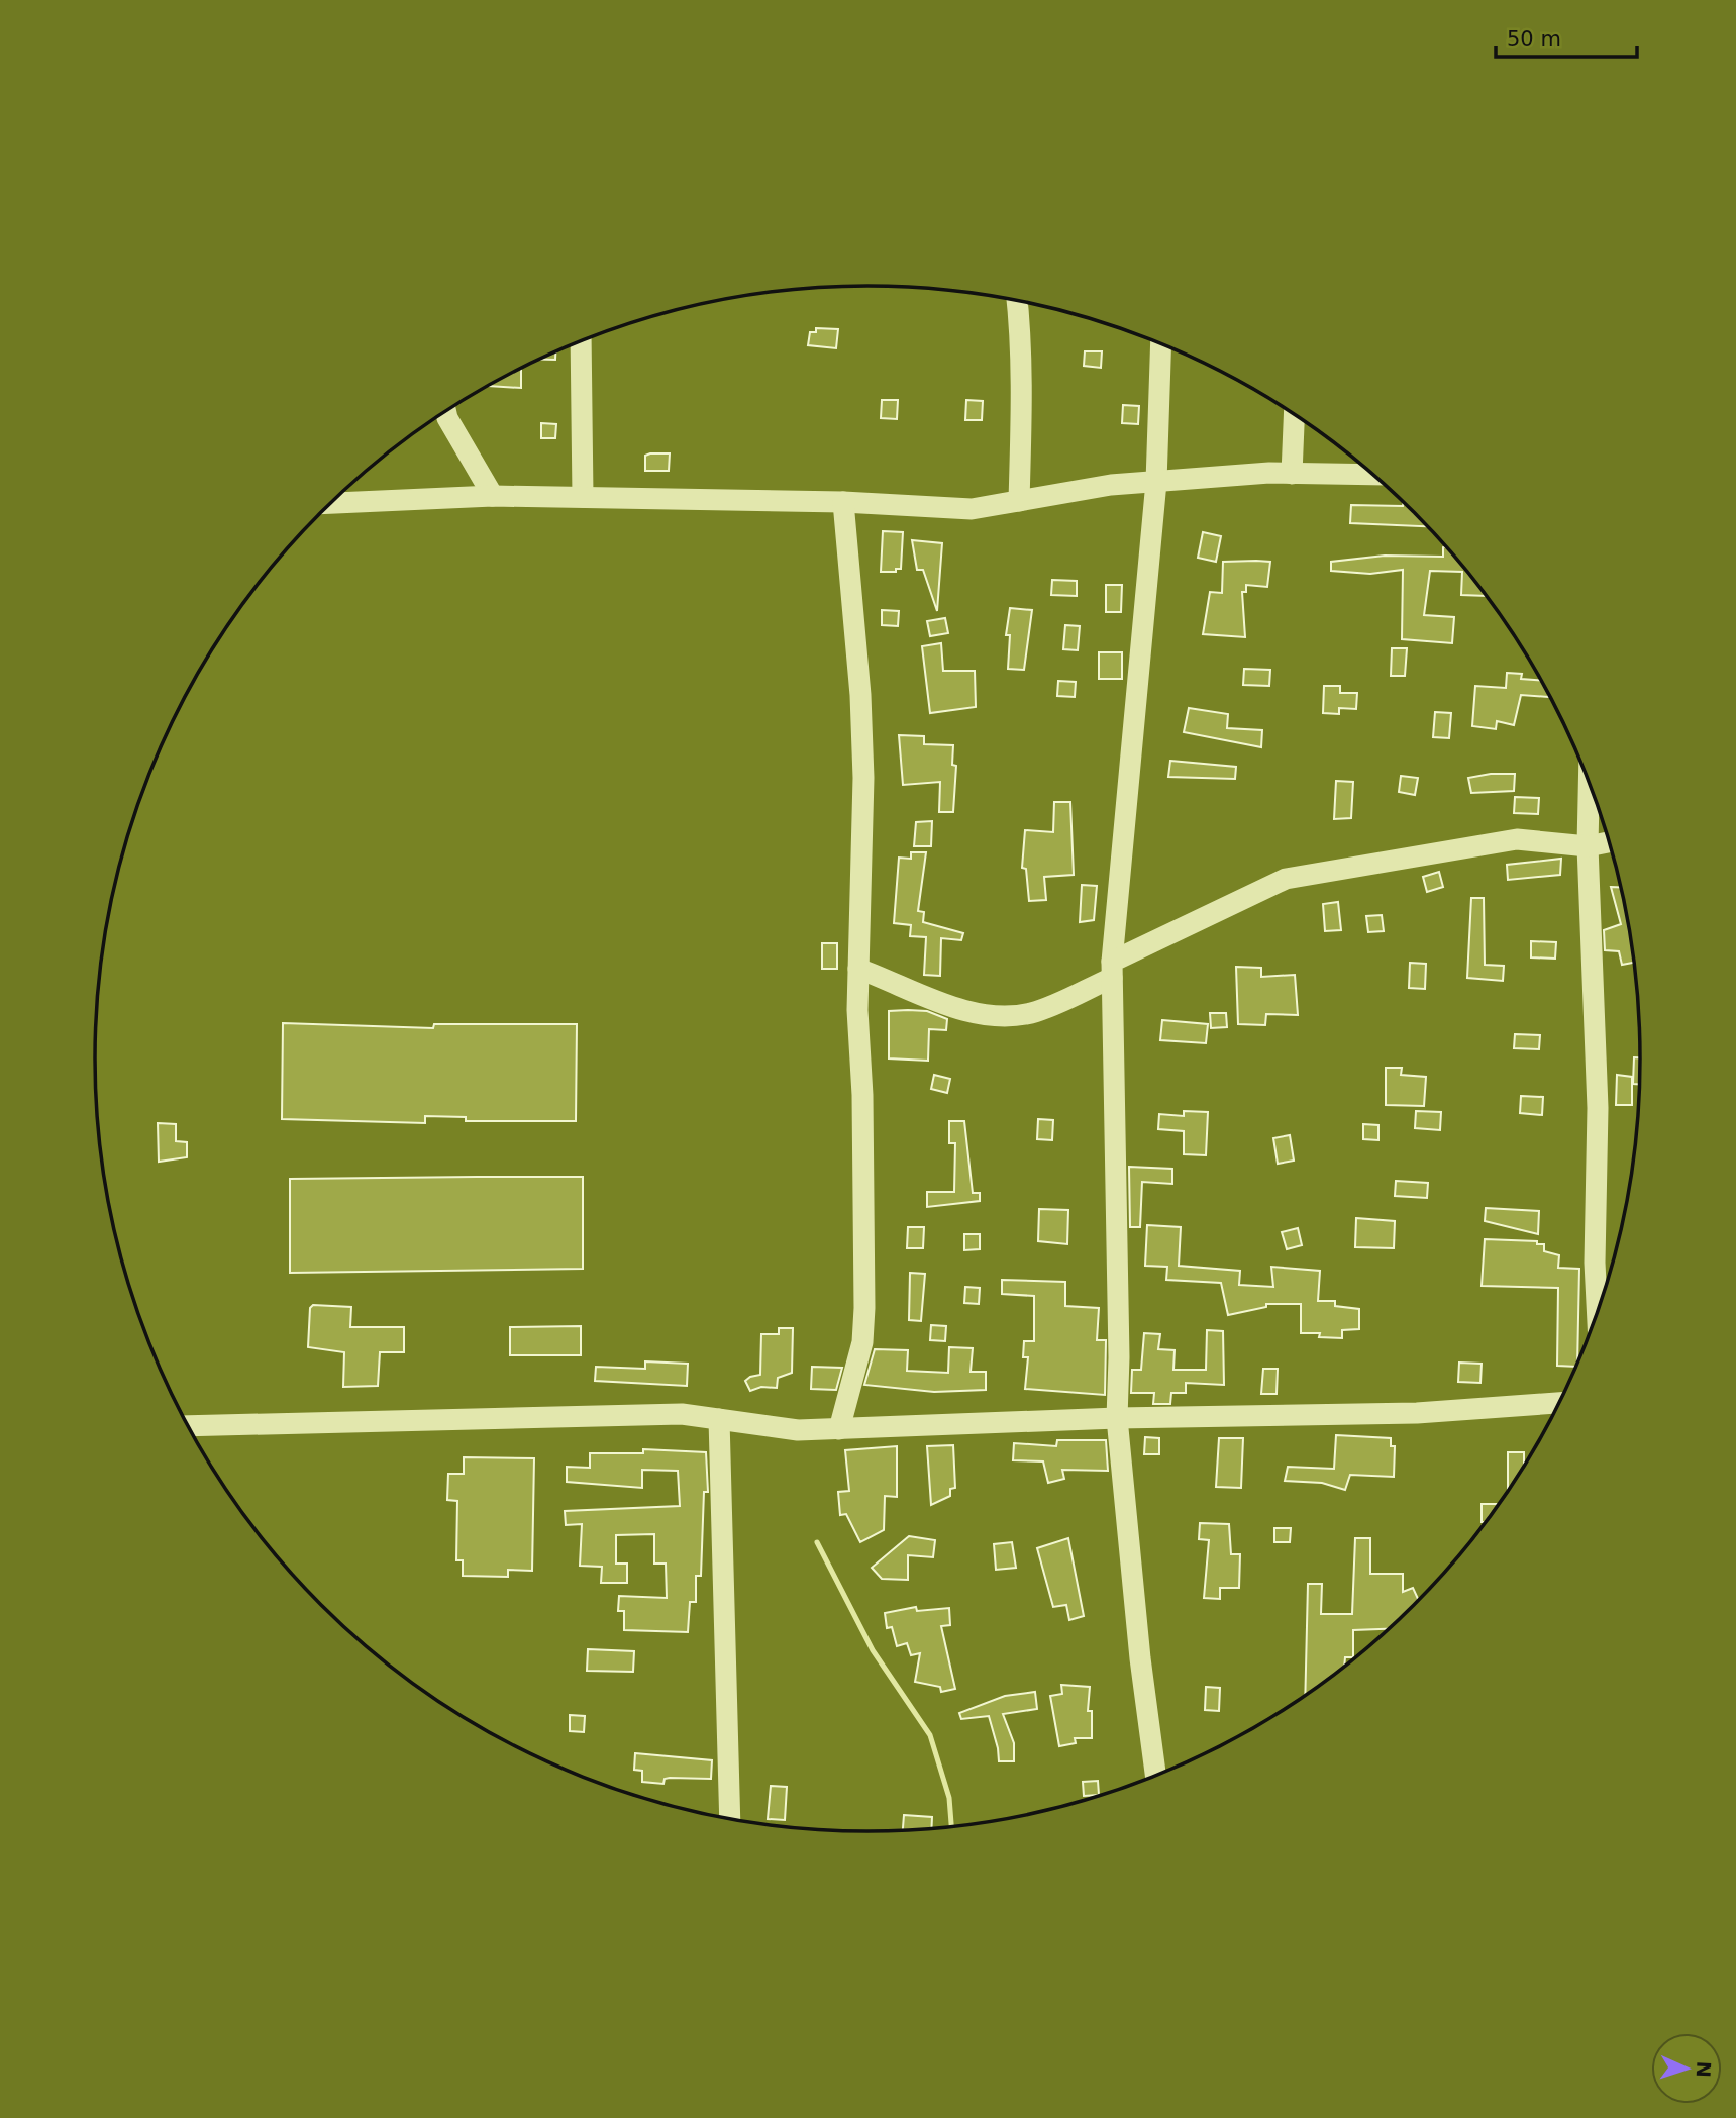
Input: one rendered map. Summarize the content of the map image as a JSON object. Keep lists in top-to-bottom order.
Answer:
{
  "scale_bar": "50 m",
  "north": "right"
}
